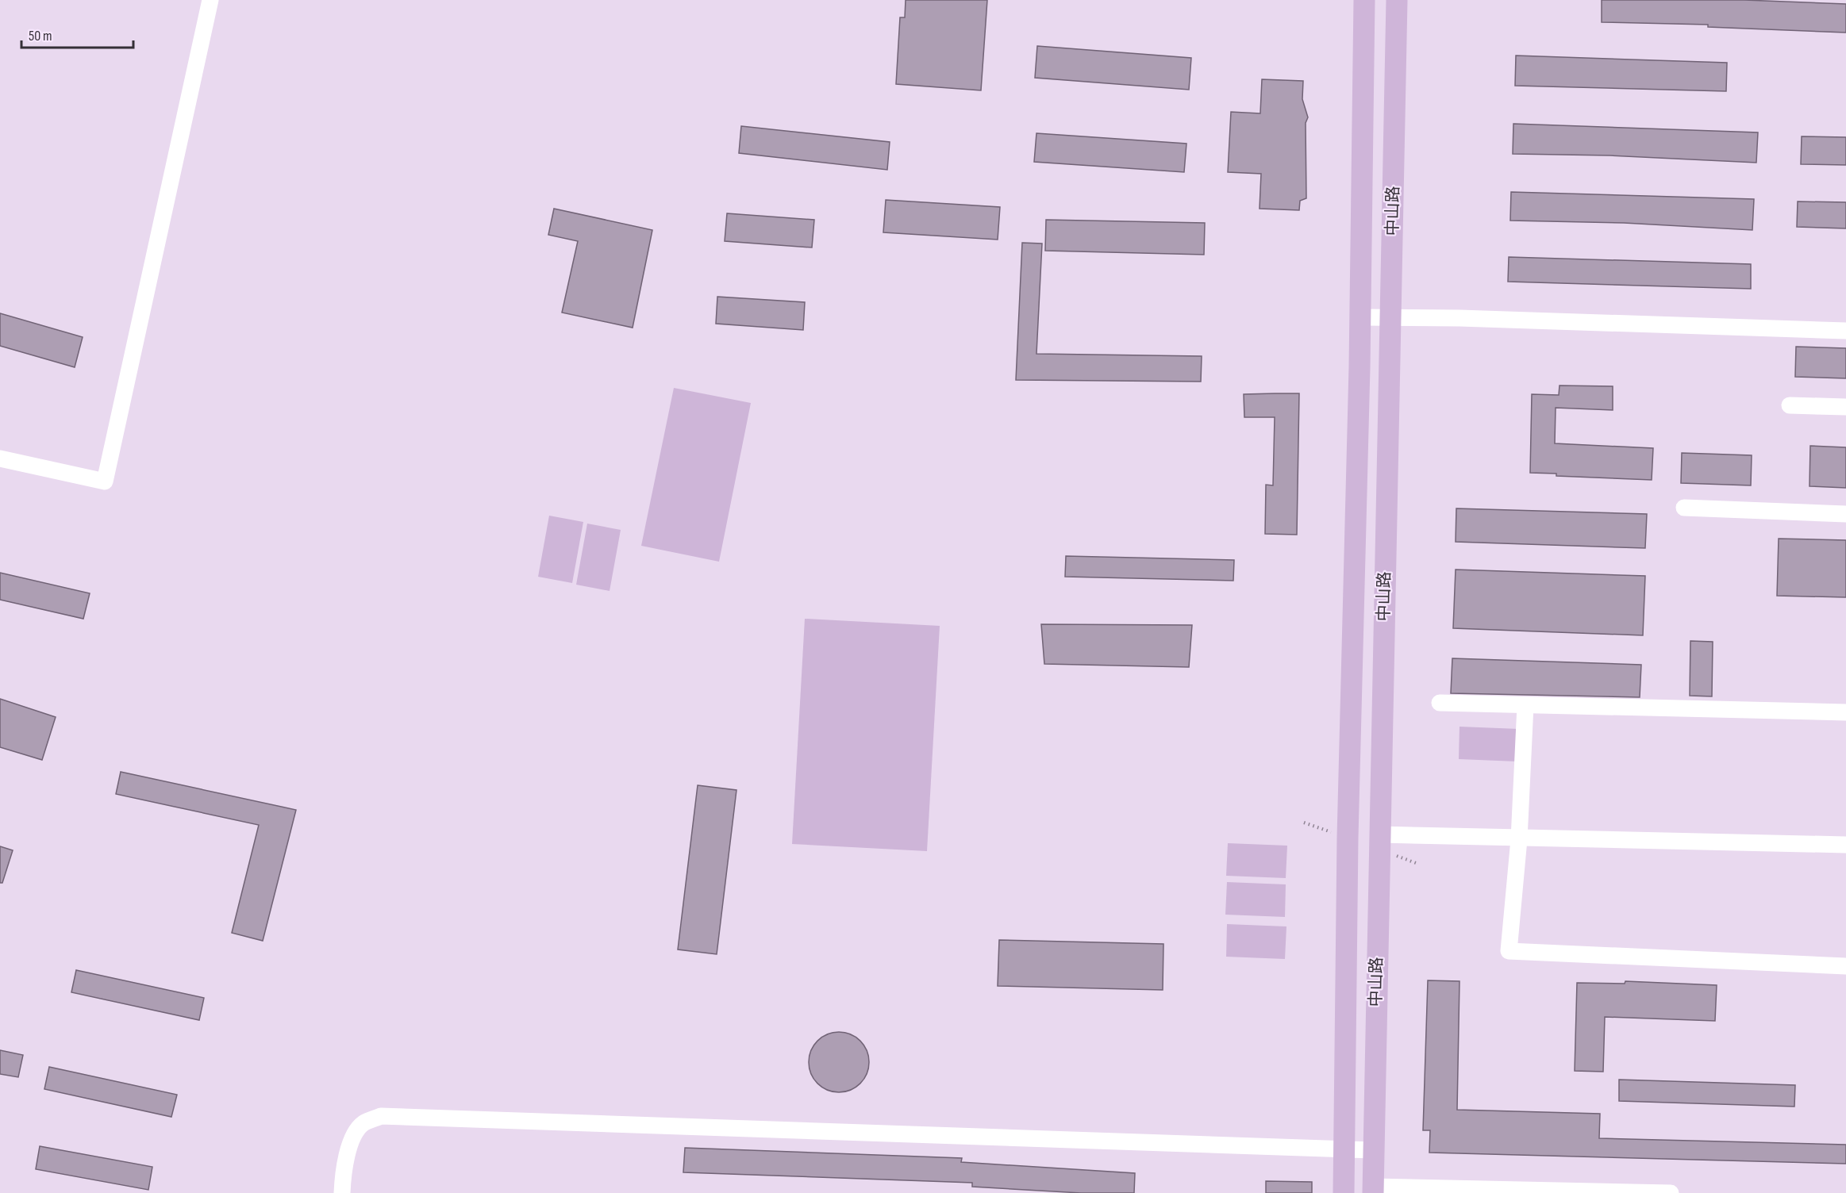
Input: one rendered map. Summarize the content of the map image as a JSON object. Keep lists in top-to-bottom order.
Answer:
{
  "streets": {
    "main road": ["中山路"]
  },
  "scale_bar": "50 m"
}
